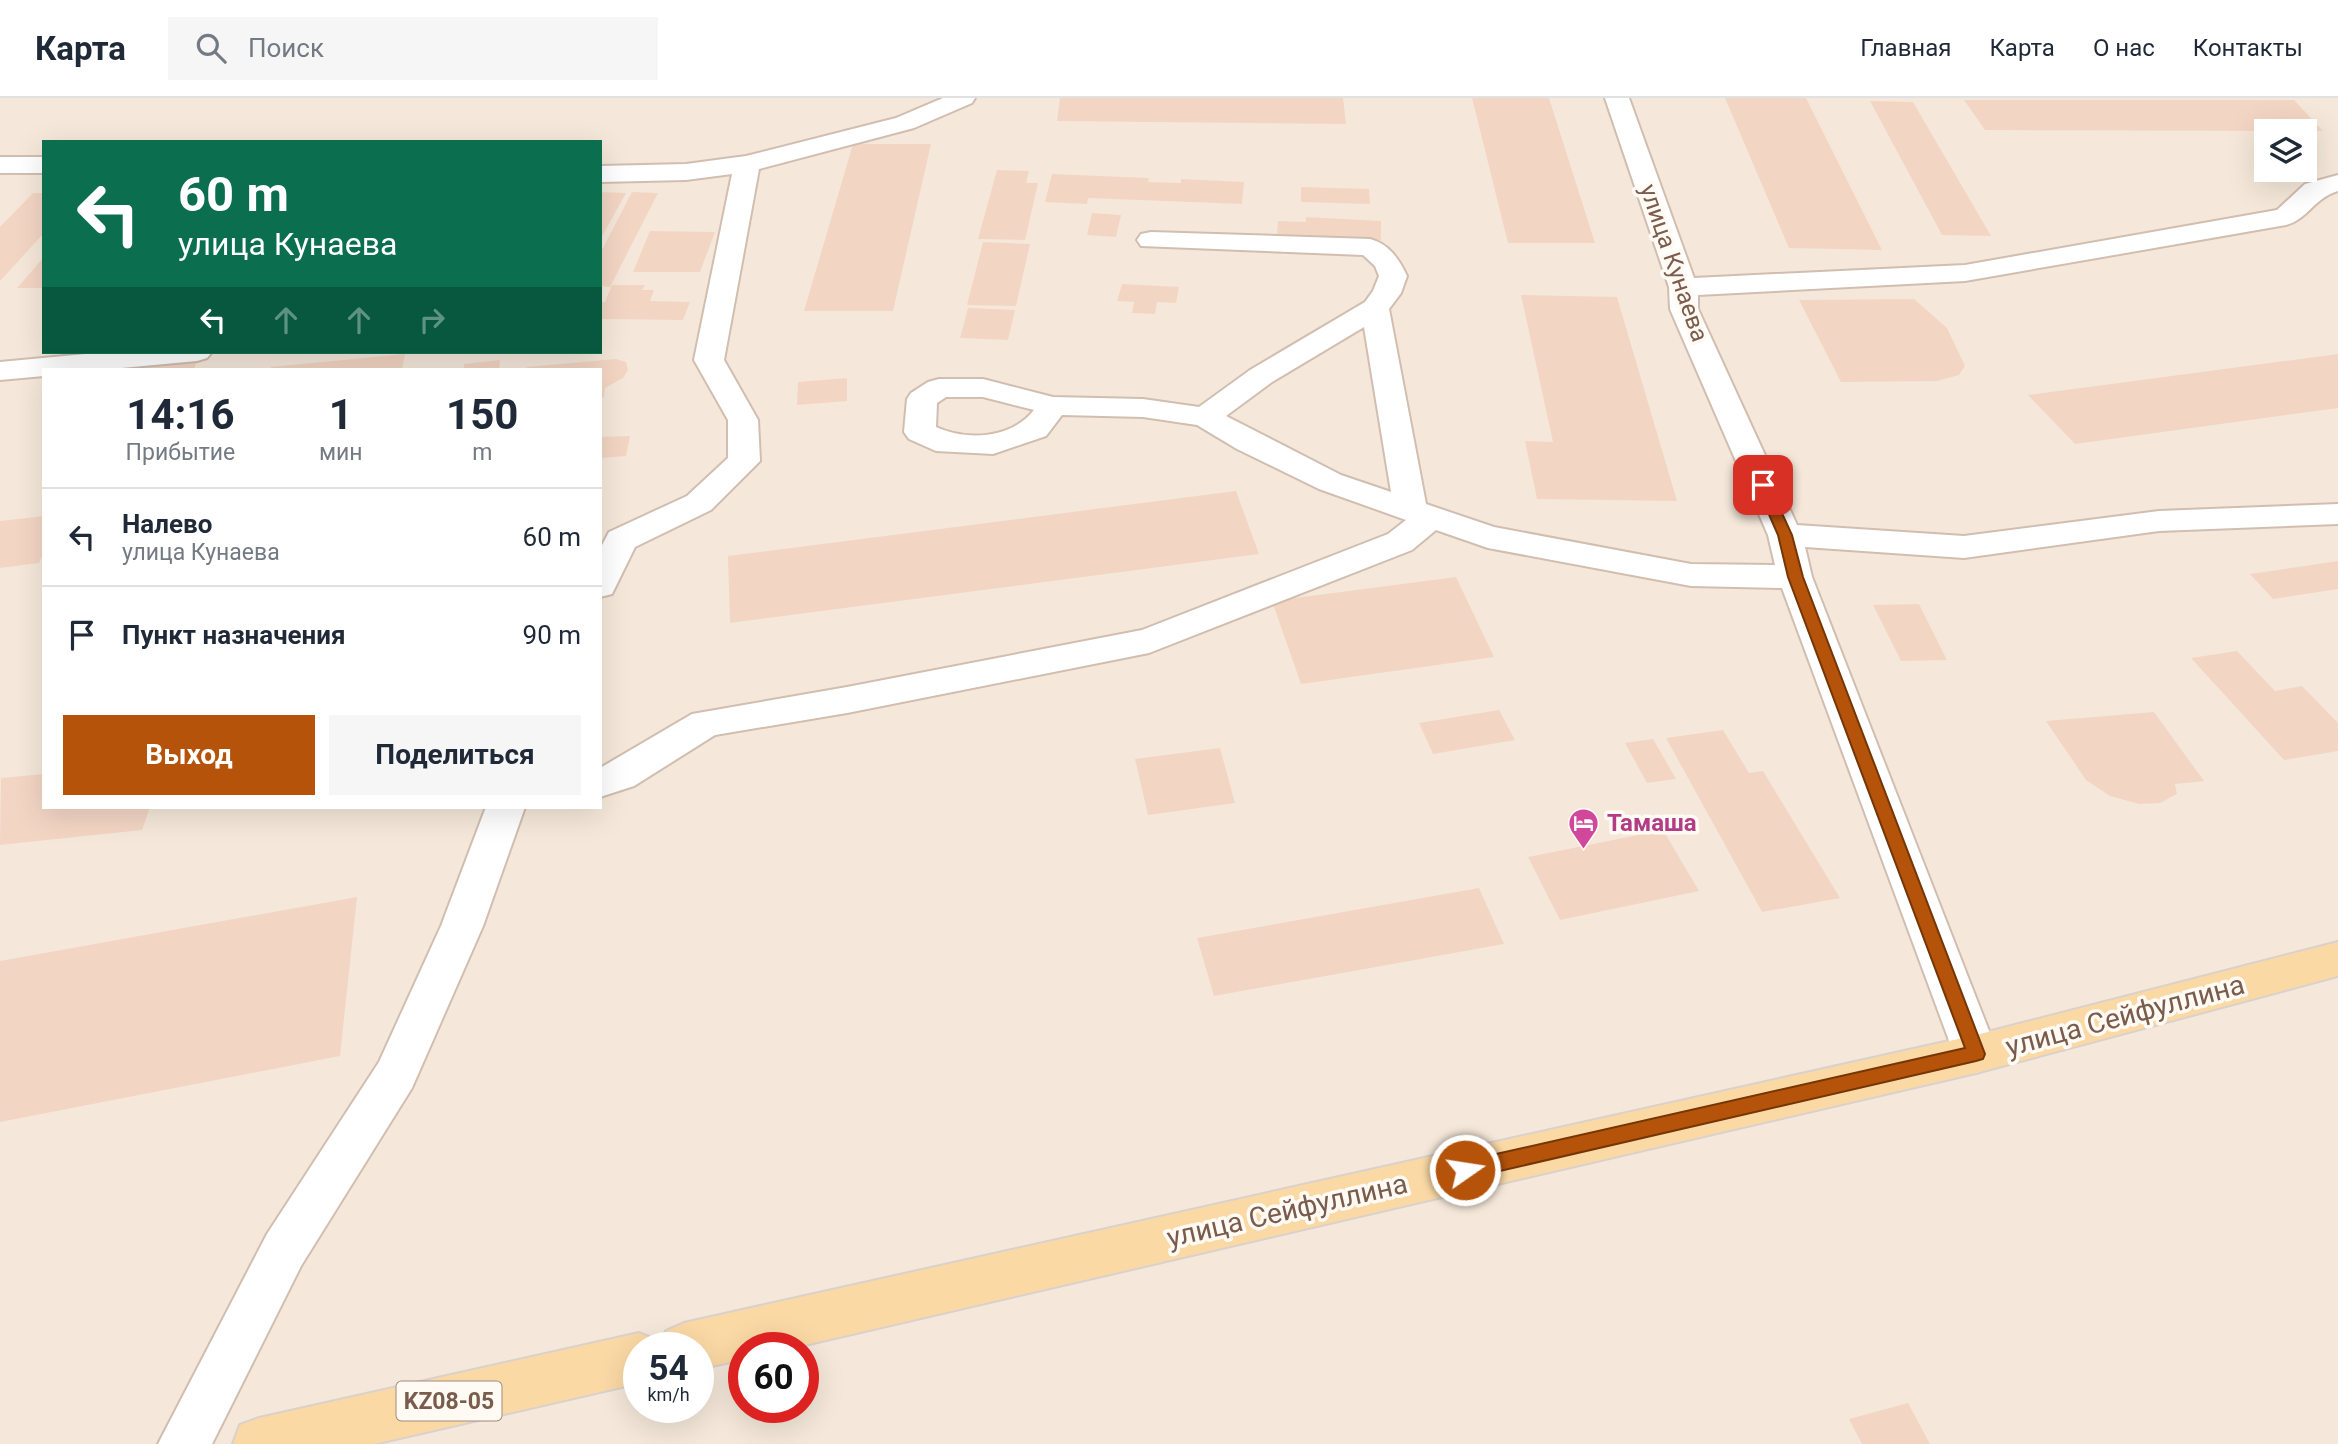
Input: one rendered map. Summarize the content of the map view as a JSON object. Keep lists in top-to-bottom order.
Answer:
{
  "streets": {
    "main road": ["улица Сейфуллина", "KZ08-05"],
    "street": ["улица Кунаева"]
  },
  "crossings": [
    ["улица Кунаева", "улица Сейфуллина"]
  ],
  "places": {
    "hotel": ["Тамаша"]
  },
  "page": {
    "header": "Карта",
    "search": "Поиск",
    "nav": [
      "Главная",
      "Карта",
      "О нас",
      "Контакты"
    ],
    "turn": ["60 m", "улица Кунаева"],
    "eta": [
      "14:16",
      "Прибытие",
      "1",
      "мин",
      "150",
      "m"
    ],
    "list": [
      {
        "name": "Налево",
        "note": "улица Кунаева",
        "value": "60 m"
      },
      {
        "name": "Пункт назначения",
        "value": "90 m"
      }
    ],
    "buttons": ["Выход", "Поделиться"],
    "speed": "54 km/h",
    "limit": "60"
  }
}
